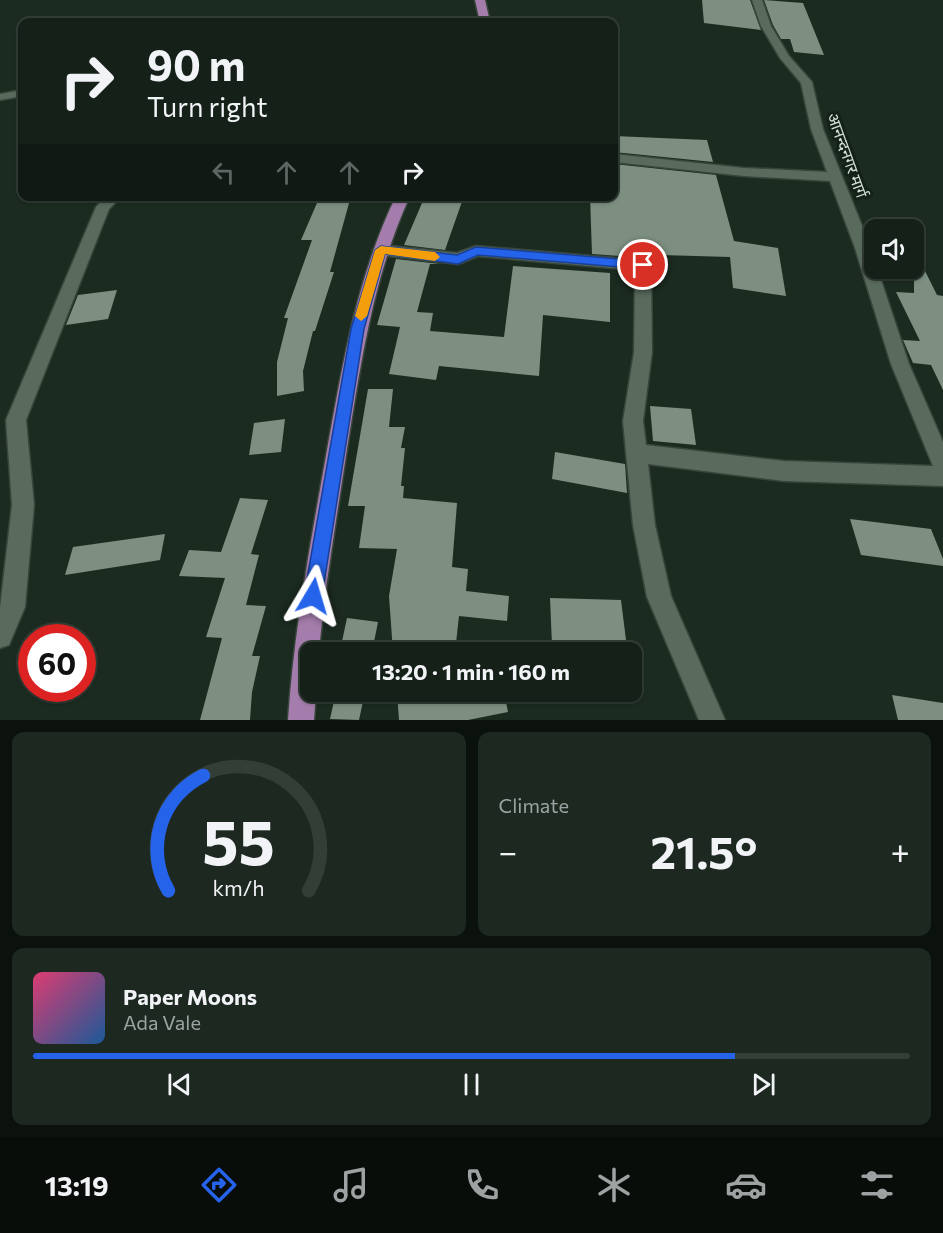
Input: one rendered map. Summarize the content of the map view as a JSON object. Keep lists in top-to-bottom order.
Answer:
{
  "streets": {
    "street": ["आनन्दनगर मार्ग"]
  },
  "page": {
    "turn": ["90 m", "Turn right"],
    "limit": "60",
    "trip": "13:20 · 1 min · 160 m",
    "tile": "Climate",
    "heat": ["−", "21.5°", "+"],
    "song": ["Paper Moons", "Ada Vale"],
    "tabs": "13:19",
    "gauge": ["55", "km/h"]
  }
}
